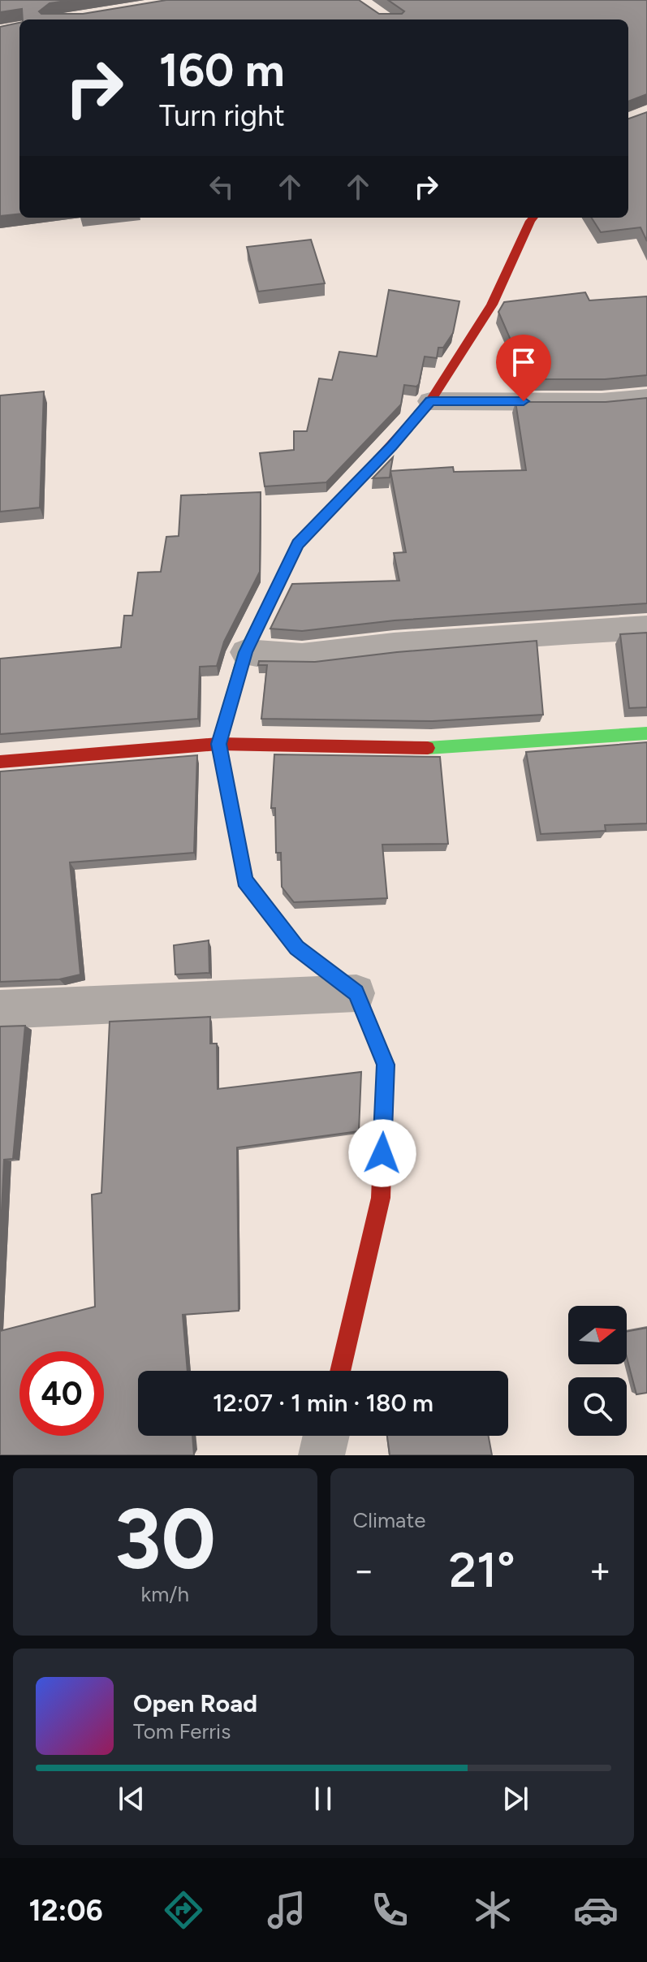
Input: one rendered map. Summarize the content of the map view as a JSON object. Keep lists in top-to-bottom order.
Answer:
{
  "north": "right",
  "page": {
    "turn": ["160 m", "Turn right"],
    "limit": "40",
    "trip": "12:07 · 1 min · 180 m",
    "tile": [
      ["30", "km/h"],
      "Climate"
    ],
    "heat": ["−", "21°", "+"],
    "song": ["Open Road", "Tom Ferris"],
    "tabs": "12:06"
  }
}
